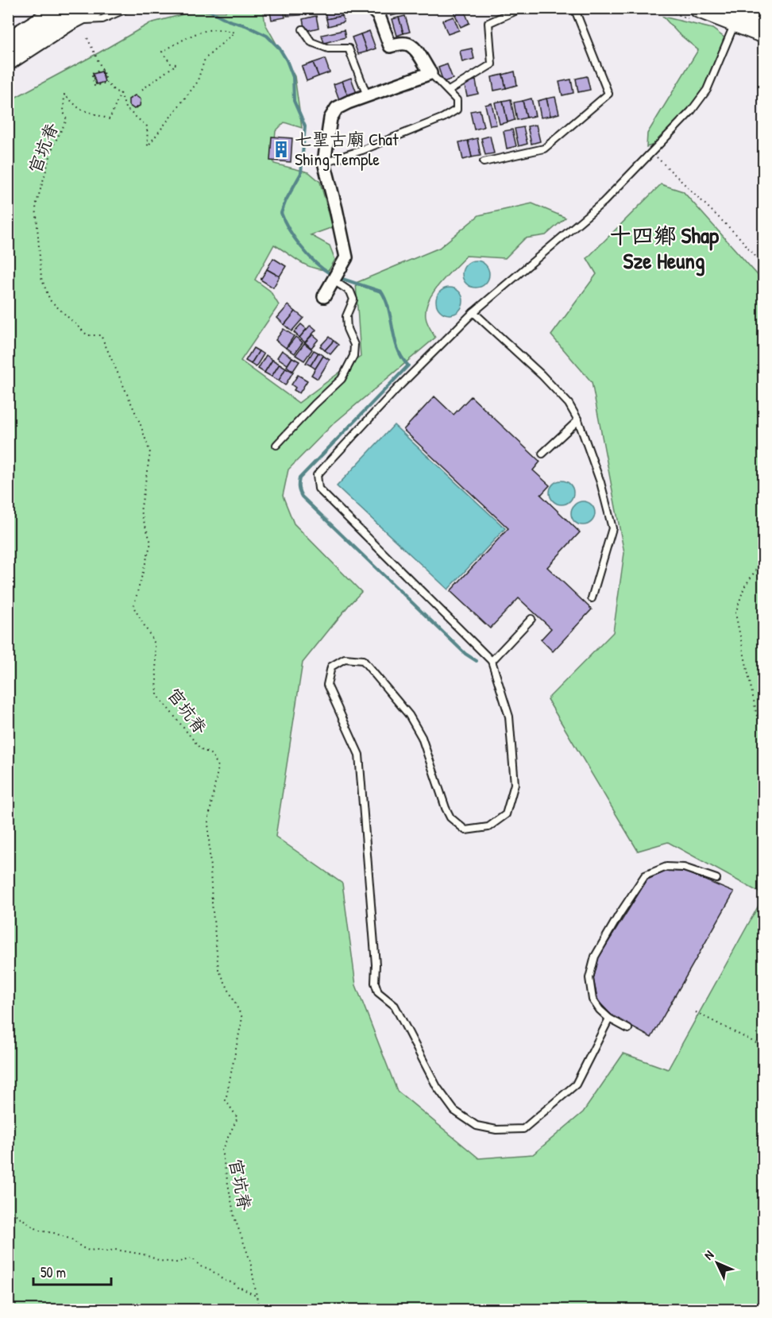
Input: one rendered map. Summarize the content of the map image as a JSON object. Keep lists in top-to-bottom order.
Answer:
{
  "streets": {
    "path": ["官坑脊"]
  },
  "districts": ["十四鄉 Shap Sze Heung"],
  "places": {
    "building": ["七聖古廟 Chat Shing Temple"]
  },
  "scale_bar": "50 m",
  "north": "top left"
}
